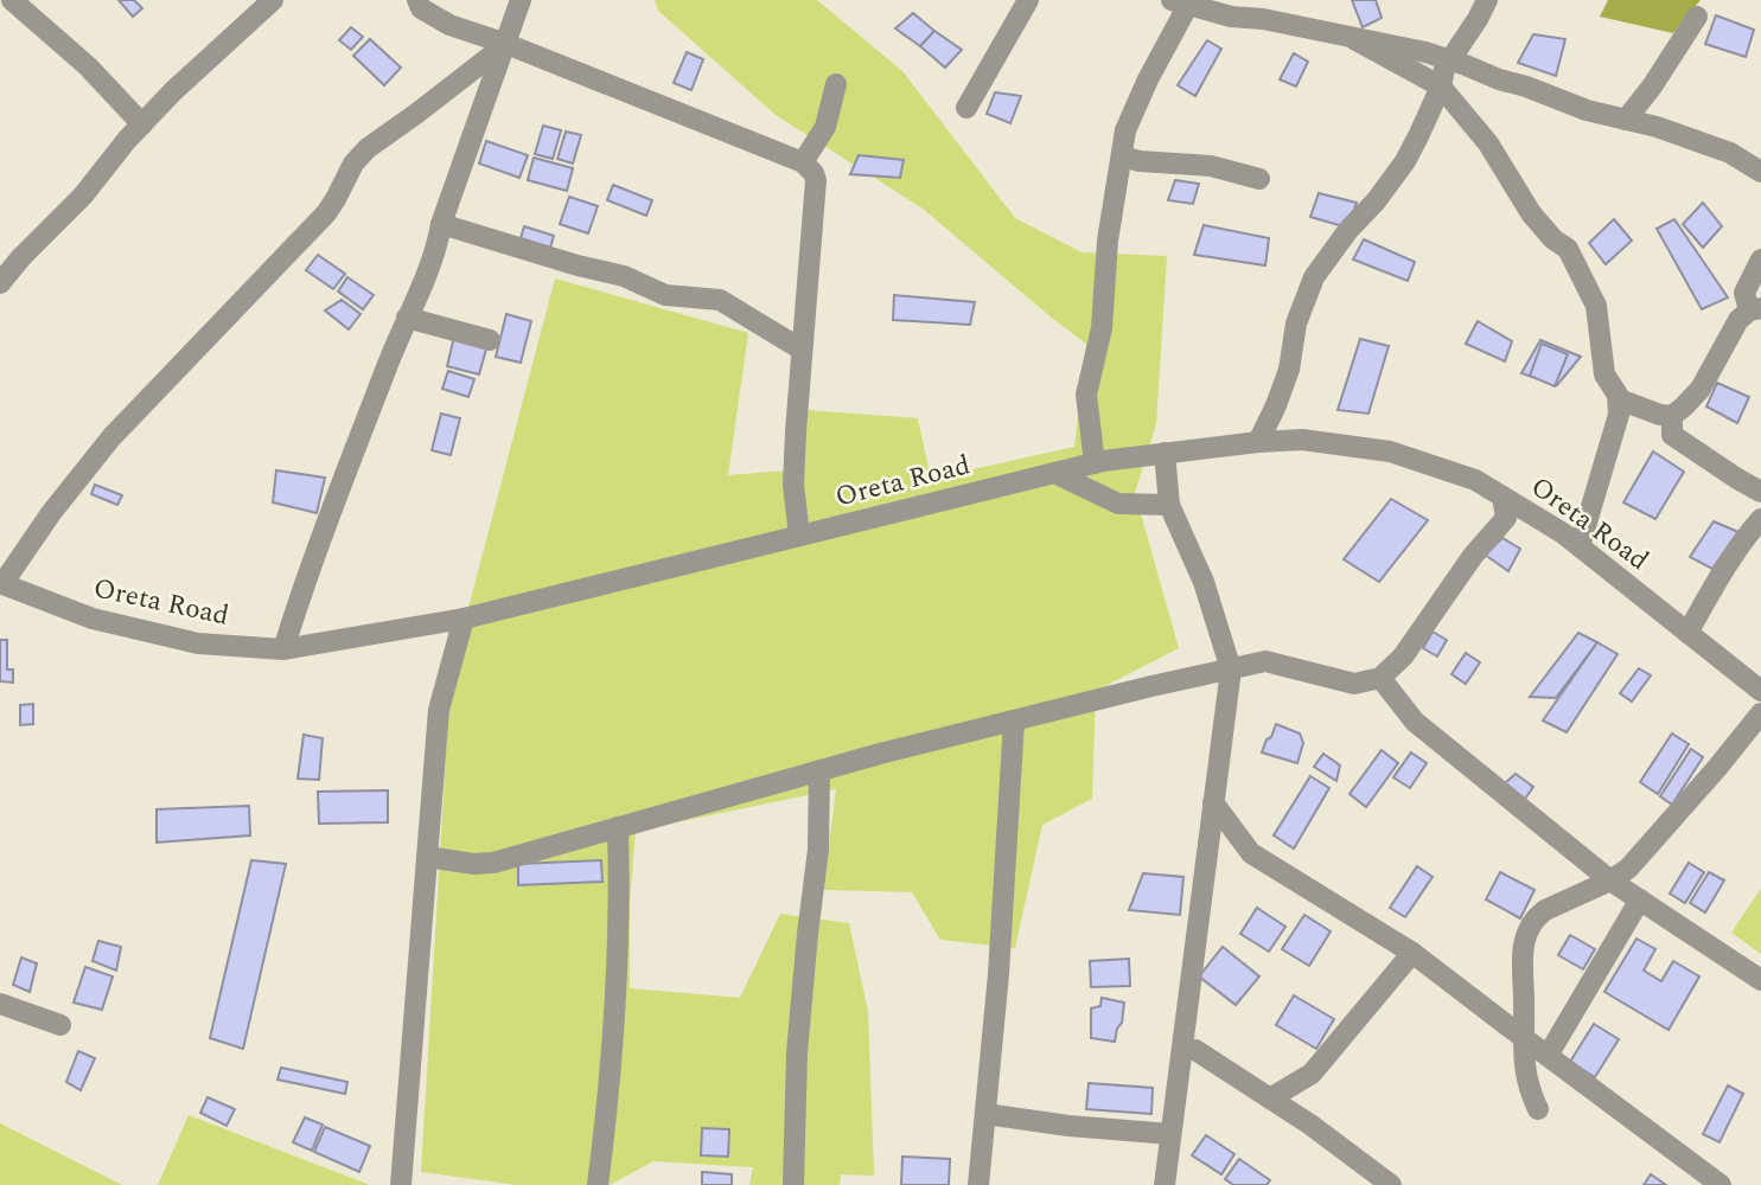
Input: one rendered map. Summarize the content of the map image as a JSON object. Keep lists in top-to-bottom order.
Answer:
{
  "streets": {
    "street": ["Oreta Road"]
  }
}
